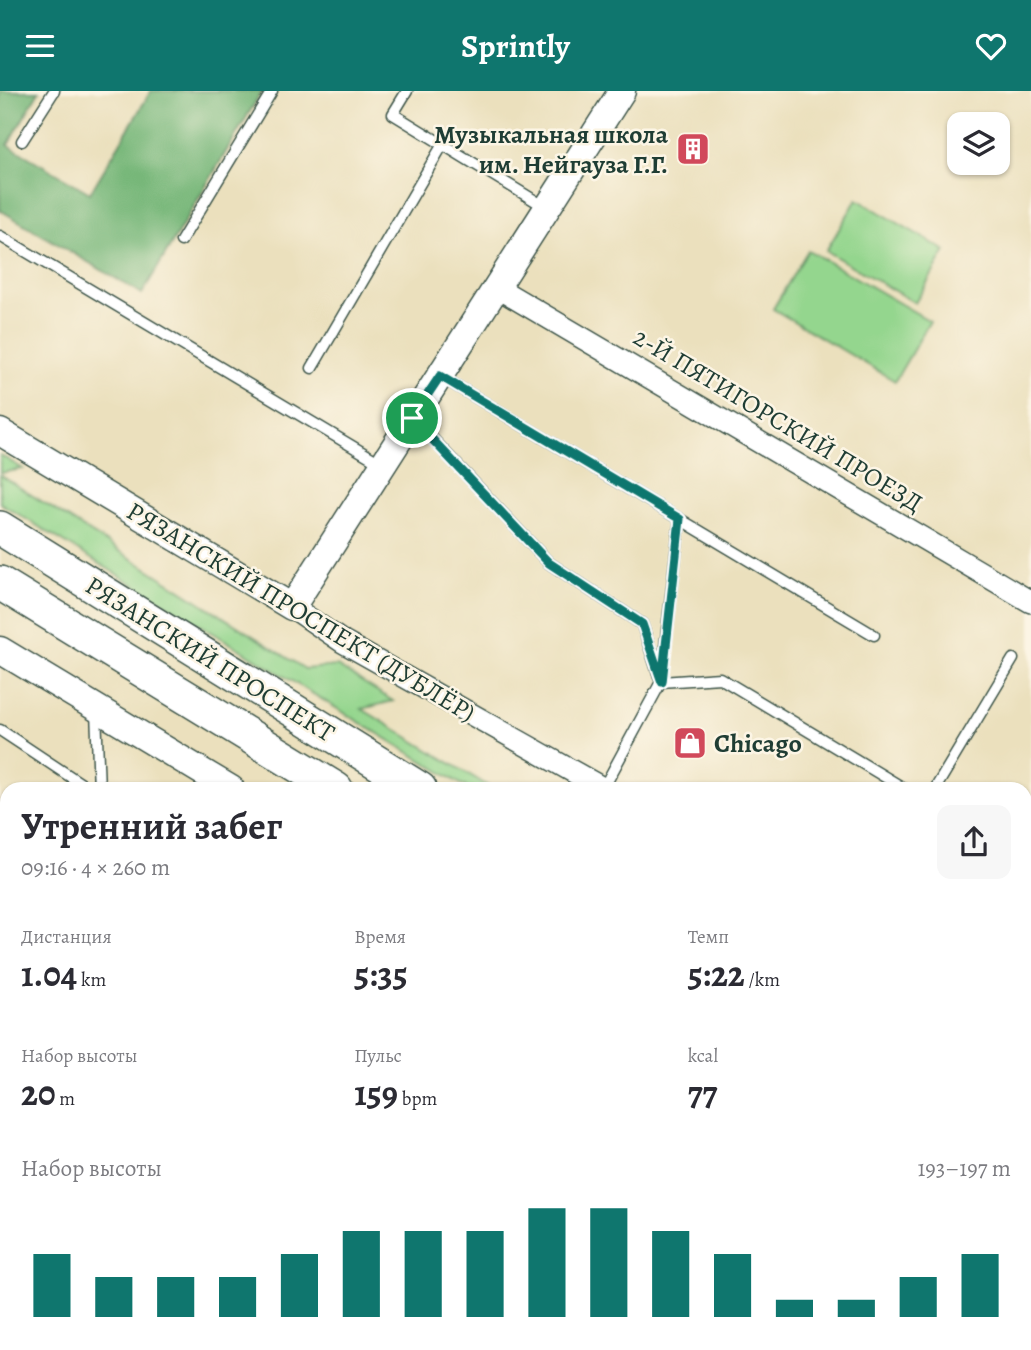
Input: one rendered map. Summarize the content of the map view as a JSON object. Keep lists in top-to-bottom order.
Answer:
{
  "streets": {
    "main road": ["РЯЗАНСКИЙ ПРОСПЕКТ"],
    "street": ["2-Й ПЯТИГОРСКИЙ ПРОЕЗД", "РЯЗАНСКИЙ ПРОСПЕКТ (ДУБЛЁР)"]
  },
  "places": {
    "building": ["Музыкальная школа им. Нейгауза Г.Г."],
    "shop": ["Chicago"]
  },
  "page": {
    "header": "Sprintly",
    "heading": ["Утренний забег", "09:16 · 4 × 260 m"],
    "stats": [
      ["Дистанция", "1.04 km"],
      ["Время", "5:35"],
      ["Темп", "5:22 /km"],
      ["Набор высоты", "20 m"],
      ["Пульс", "159 bpm"],
      ["kcal", "77"]
    ],
    "chart": ["Набор высоты", "193–197 m"]
  }
}
